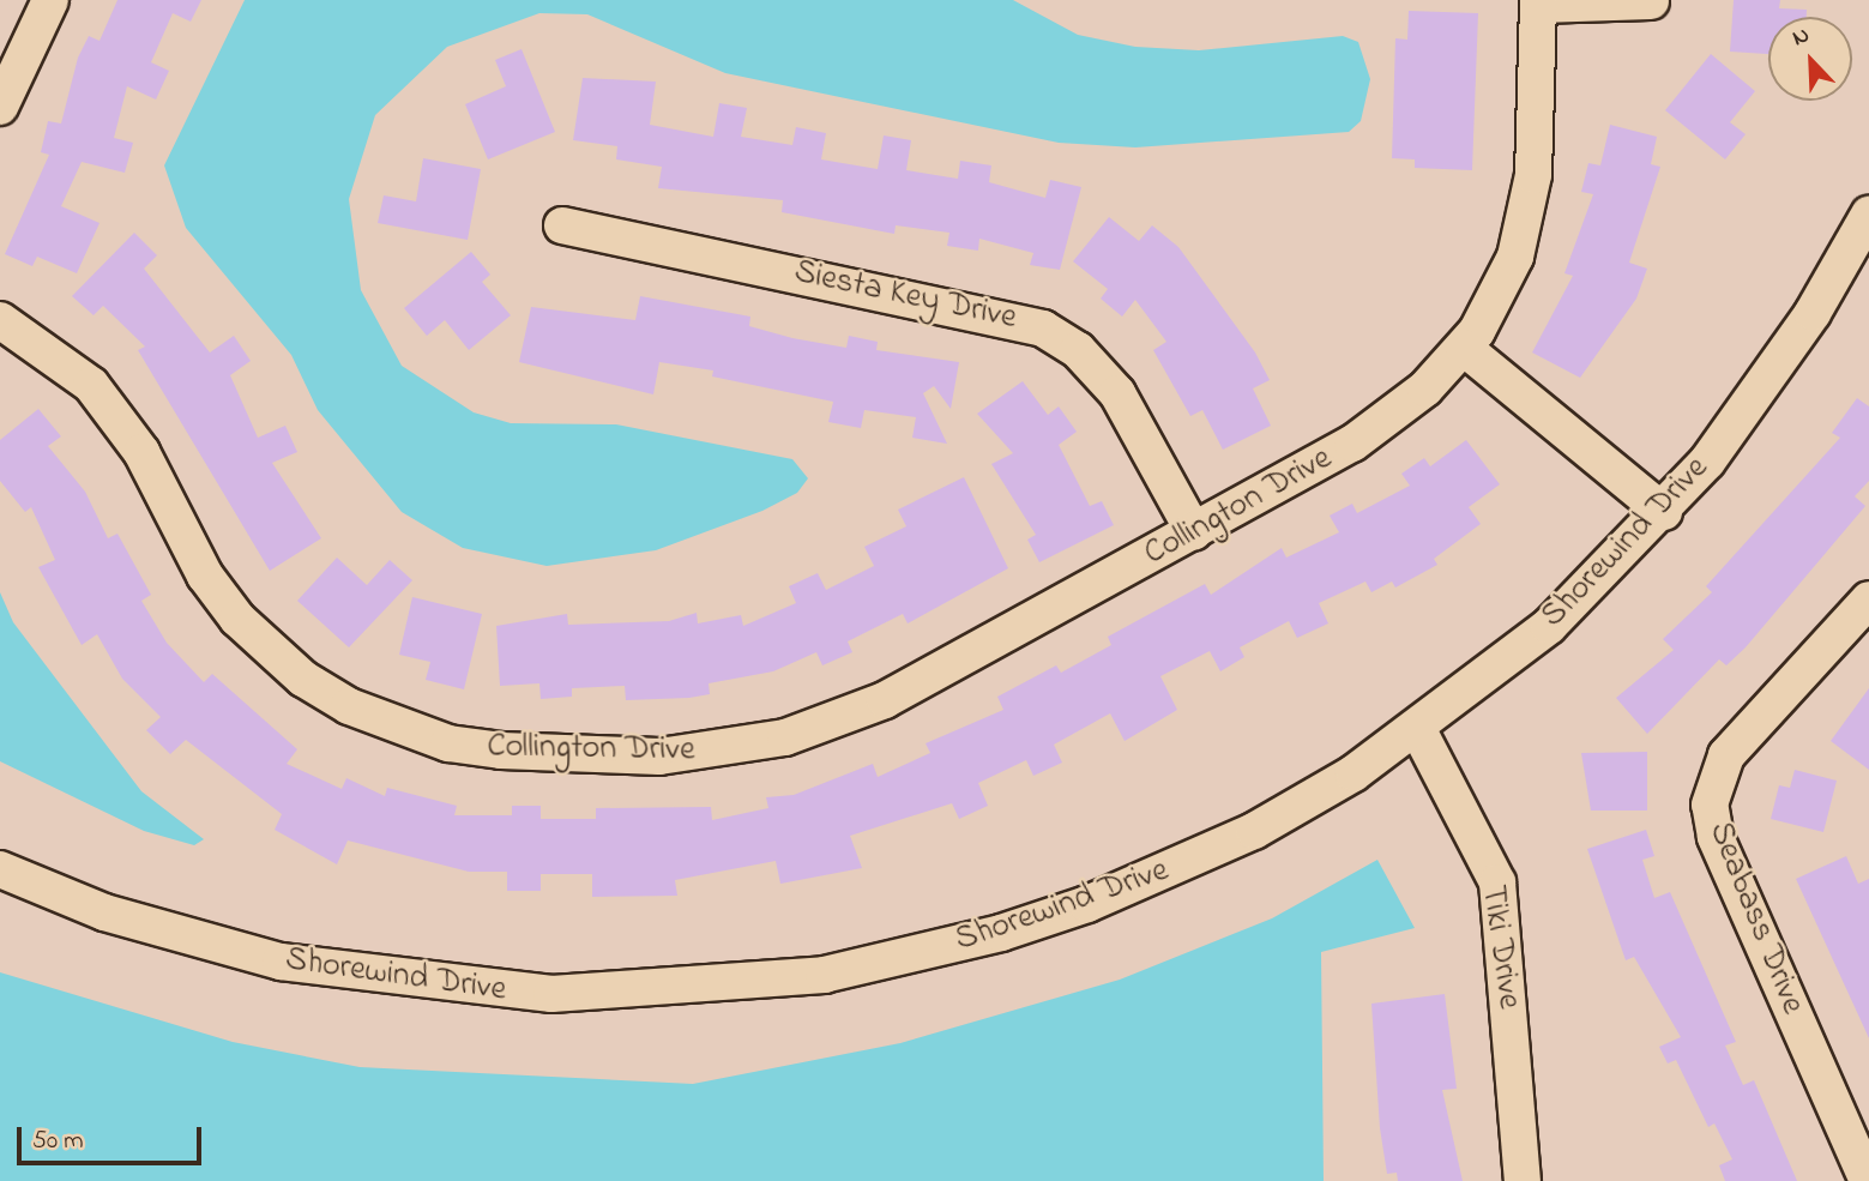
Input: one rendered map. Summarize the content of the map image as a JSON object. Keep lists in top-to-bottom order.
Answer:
{
  "streets": {
    "street": [
      "Siesta Key Drive",
      "Collington Drive",
      "Shorewind Drive",
      "Seabass Drive",
      "Tiki Drive"
    ]
  },
  "crossings": [
    ["Siesta Key Drive", "Collington Drive"],
    ["Shorewind Drive", "Tiki Drive"]
  ],
  "scale_bar": "50 m",
  "north": "top left"
}
